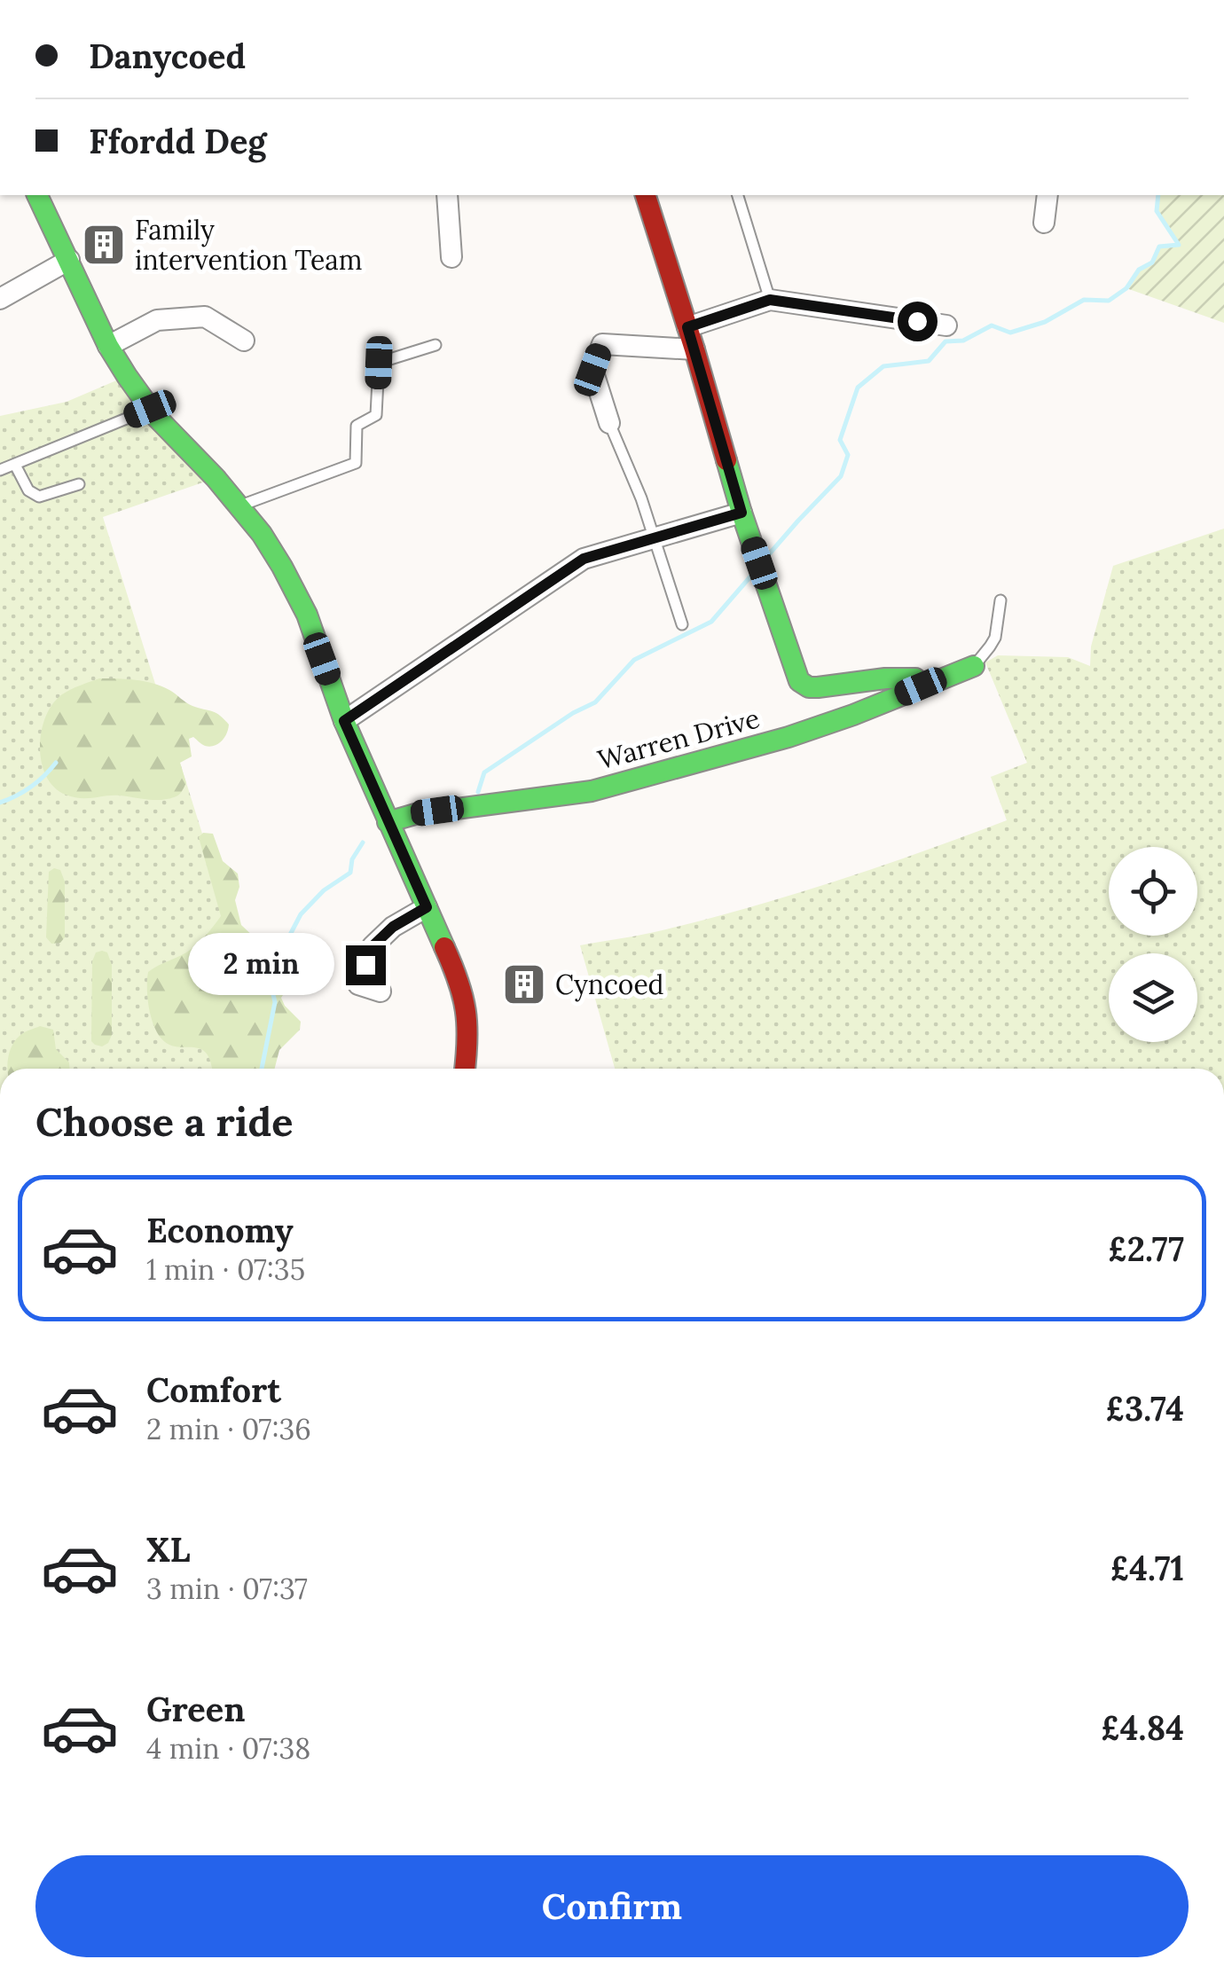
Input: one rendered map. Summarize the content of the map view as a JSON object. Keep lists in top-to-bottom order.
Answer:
{
  "streets": {
    "street": ["Warren Drive"]
  },
  "places": {
    "building": ["Family intervention Team", "Cyncoed"]
  },
  "page": {
    "banner": ["Danycoed", "Ffordd Deg"],
    "bubble": "2 min",
    "heading": "Choose a ride",
    "list": [
      {
        "name": "Economy",
        "note": "1 min · 07:35",
        "value": "£2.77"
      },
      {
        "name": "Comfort",
        "note": "2 min · 07:36",
        "value": "£3.74"
      },
      {
        "name": "XL",
        "note": "3 min · 07:37",
        "value": "£4.71"
      },
      {
        "name": "Green",
        "note": "4 min · 07:38",
        "value": "£4.84"
      }
    ],
    "buttons": "Confirm"
  }
}
